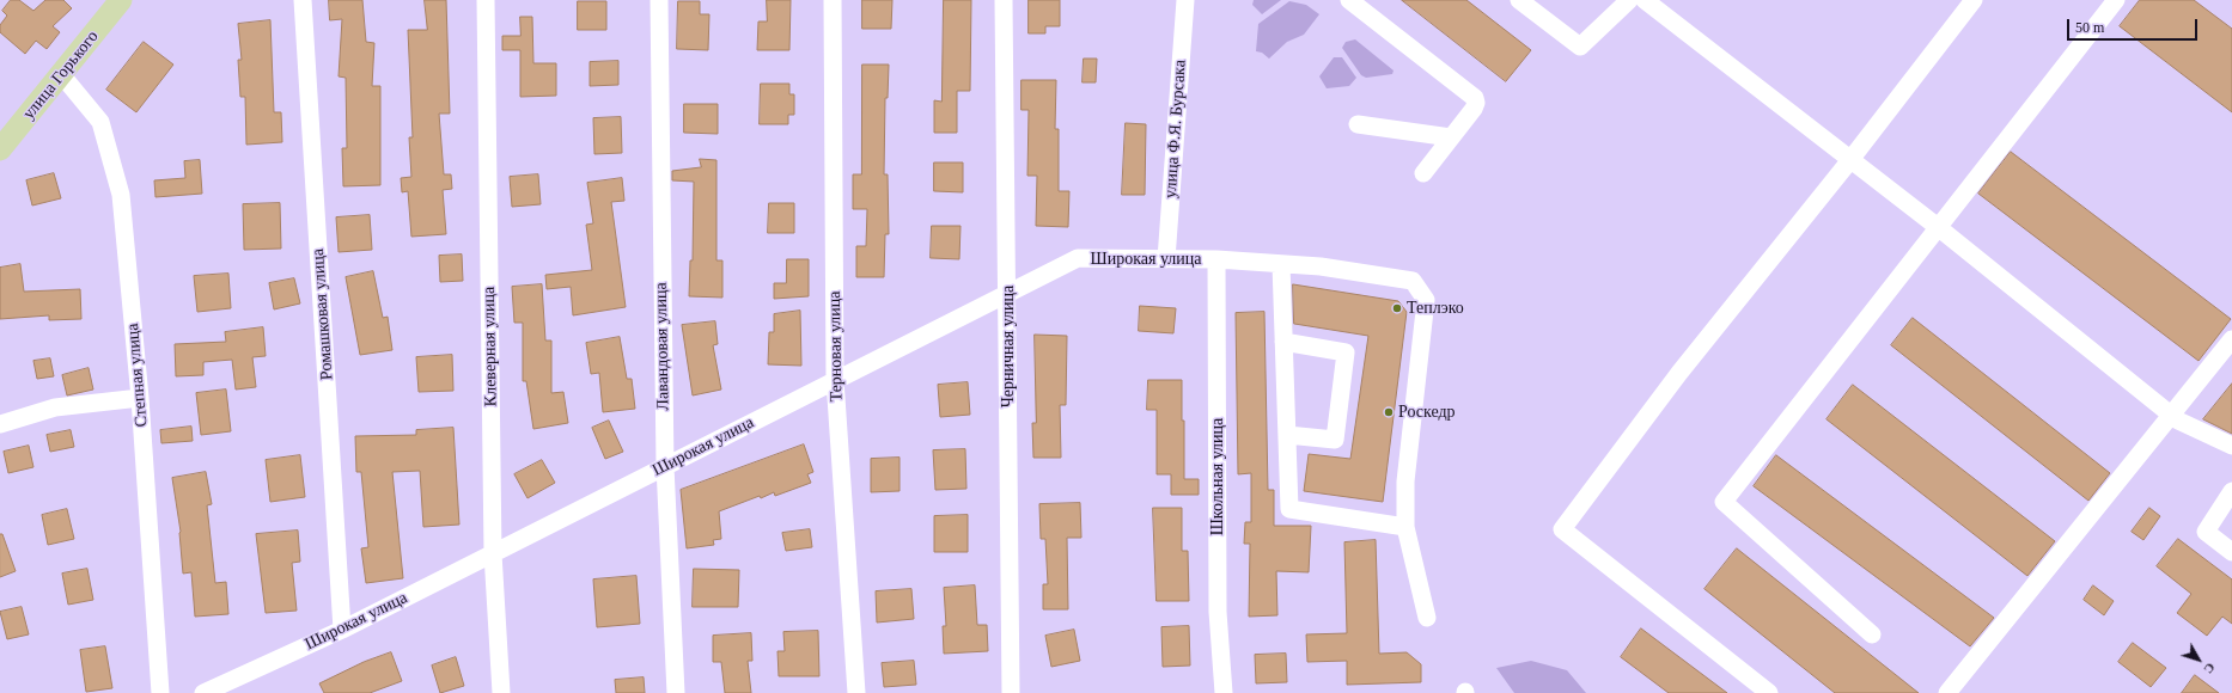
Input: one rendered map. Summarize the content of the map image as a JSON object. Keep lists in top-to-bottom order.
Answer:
{
  "streets": {
    "main road": ["улица Горького"],
    "street": [
      "улица Ф.Я. Бурсака",
      "Широкая улица",
      "Ромашковая улица",
      "Клеверная улица",
      "Лавандовая улица",
      "Терновая улица",
      "Черничная улица",
      "Степная улица",
      "Школьная улица"
    ]
  },
  "crossings": [
    ["улица Горького", "Степная улица"],
    ["улица Ф.Я. Бурсака", "Широкая улица"],
    ["Широкая улица", "Ромашковая улица"],
    ["Широкая улица", "Клеверная улица"],
    ["Широкая улица", "Лавандовая улица"],
    ["Широкая улица", "Терновая улица"],
    ["Широкая улица", "Черничная улица"],
    ["Широкая улица", "Школьная улица"]
  ],
  "places": ["Теплэко", "Роскедр"],
  "scale_bar": "50 m",
  "north": "bottom right"
}
